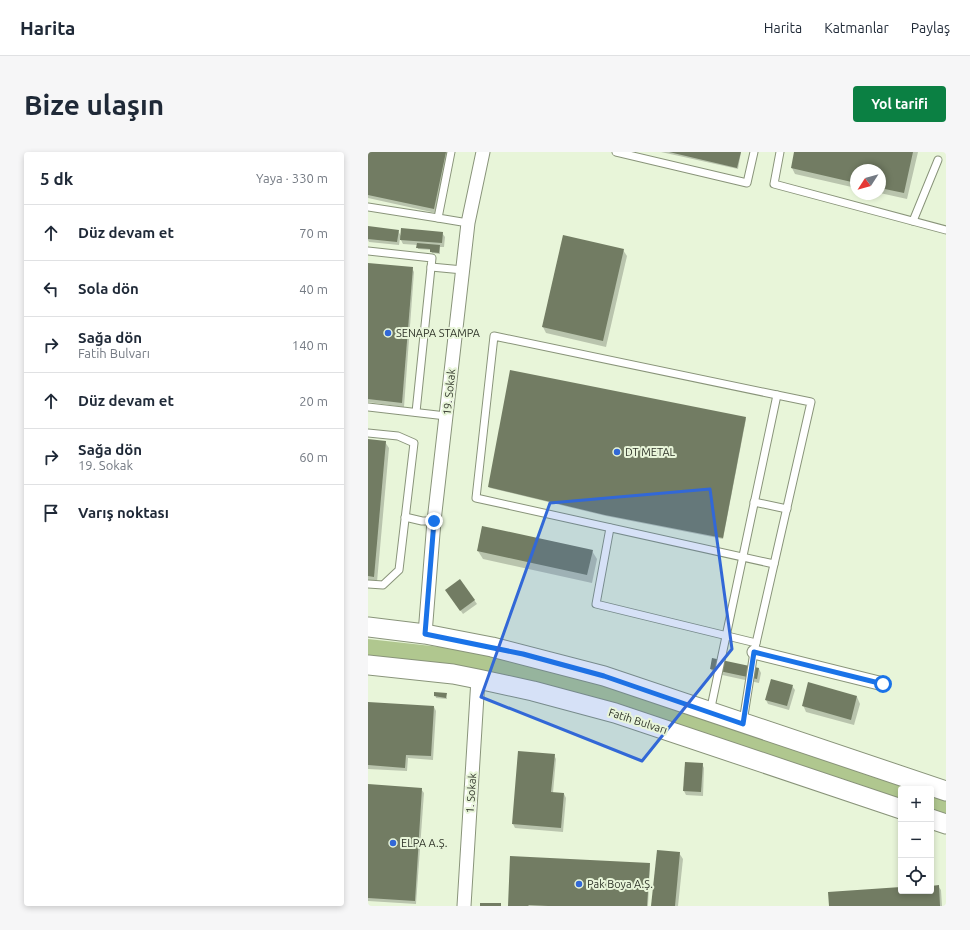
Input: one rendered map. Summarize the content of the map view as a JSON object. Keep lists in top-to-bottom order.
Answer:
{
  "streets": {
    "main road": ["Fatih Bulvarı"],
    "street": ["19. Sokak", "1. Sokak"]
  },
  "crossings": [
    ["Fatih Bulvarı", "1. Sokak"]
  ],
  "places": [
    "SENAPA STAMPA",
    "DT METAL",
    "ELPA A.Ş.",
    "Pak Boya A.Ş."
  ],
  "north": "bottom left",
  "page": {
    "header": "Harita",
    "nav": ["Harita", "Katmanlar", "Paylaş"],
    "buttons": "Yol tarifi",
    "title": "Bize ulaşın",
    "heading": ["5 dk", "Yaya · 330 m"],
    "list": [
      ["Düz devam et", "70 m"],
      ["Sola dön", "40 m"],
      ["Sağa dön", "Fatih Bulvarı", "140 m"],
      ["Düz devam et", "20 m"],
      ["Sağa dön", "19. Sokak", "60 m"],
      "Varış noktası"
    ],
    "map_buttons": ["+", "−"]
  }
}
